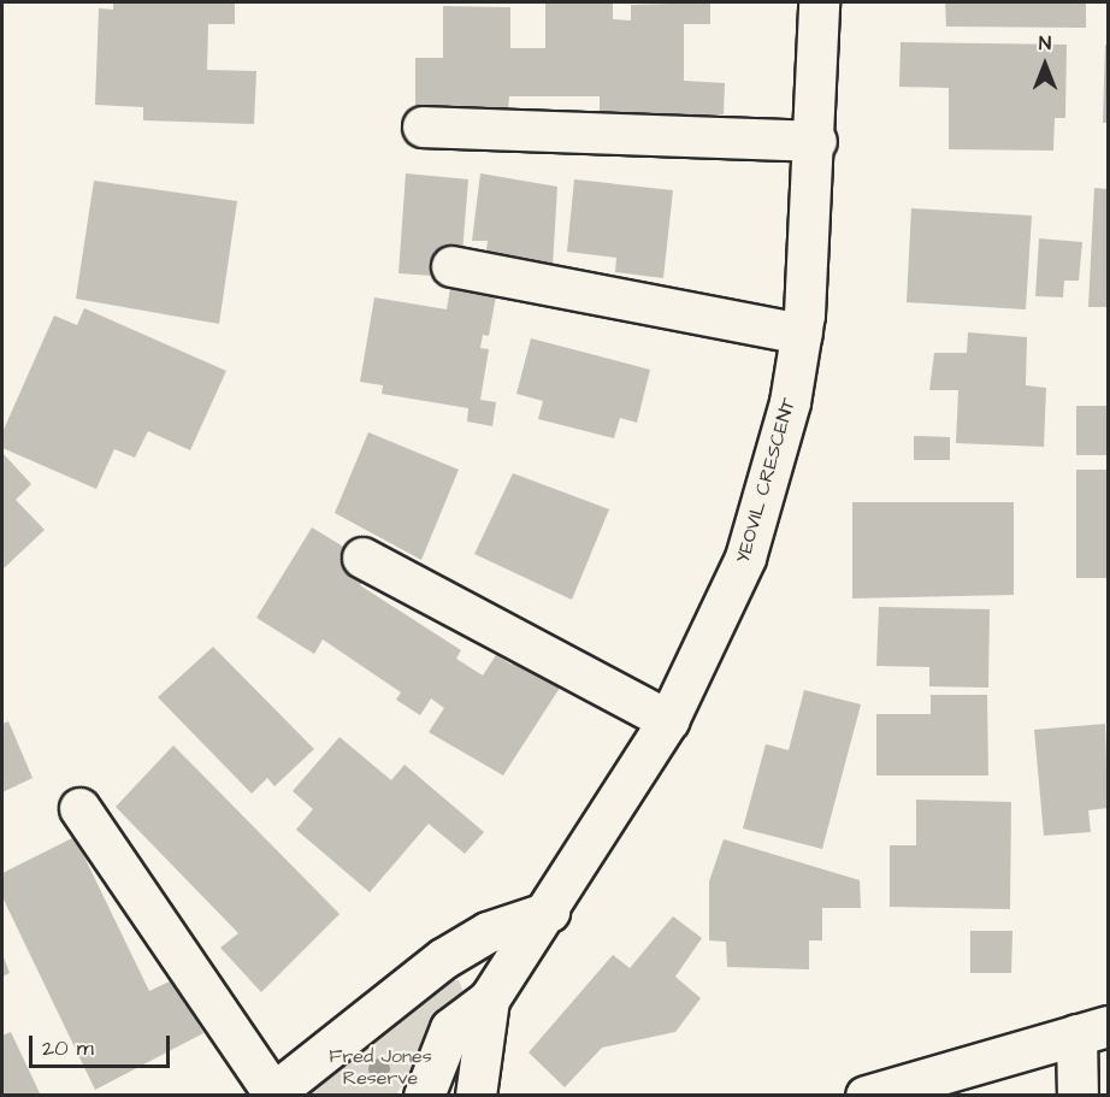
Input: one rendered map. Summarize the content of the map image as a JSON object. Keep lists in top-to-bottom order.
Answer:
{
  "streets": {
    "main road": ["YEOVIL CRESCENT"]
  },
  "parks": ["Fred Jones Reserve"],
  "scale_bar": "20 m",
  "north": "top"
}
